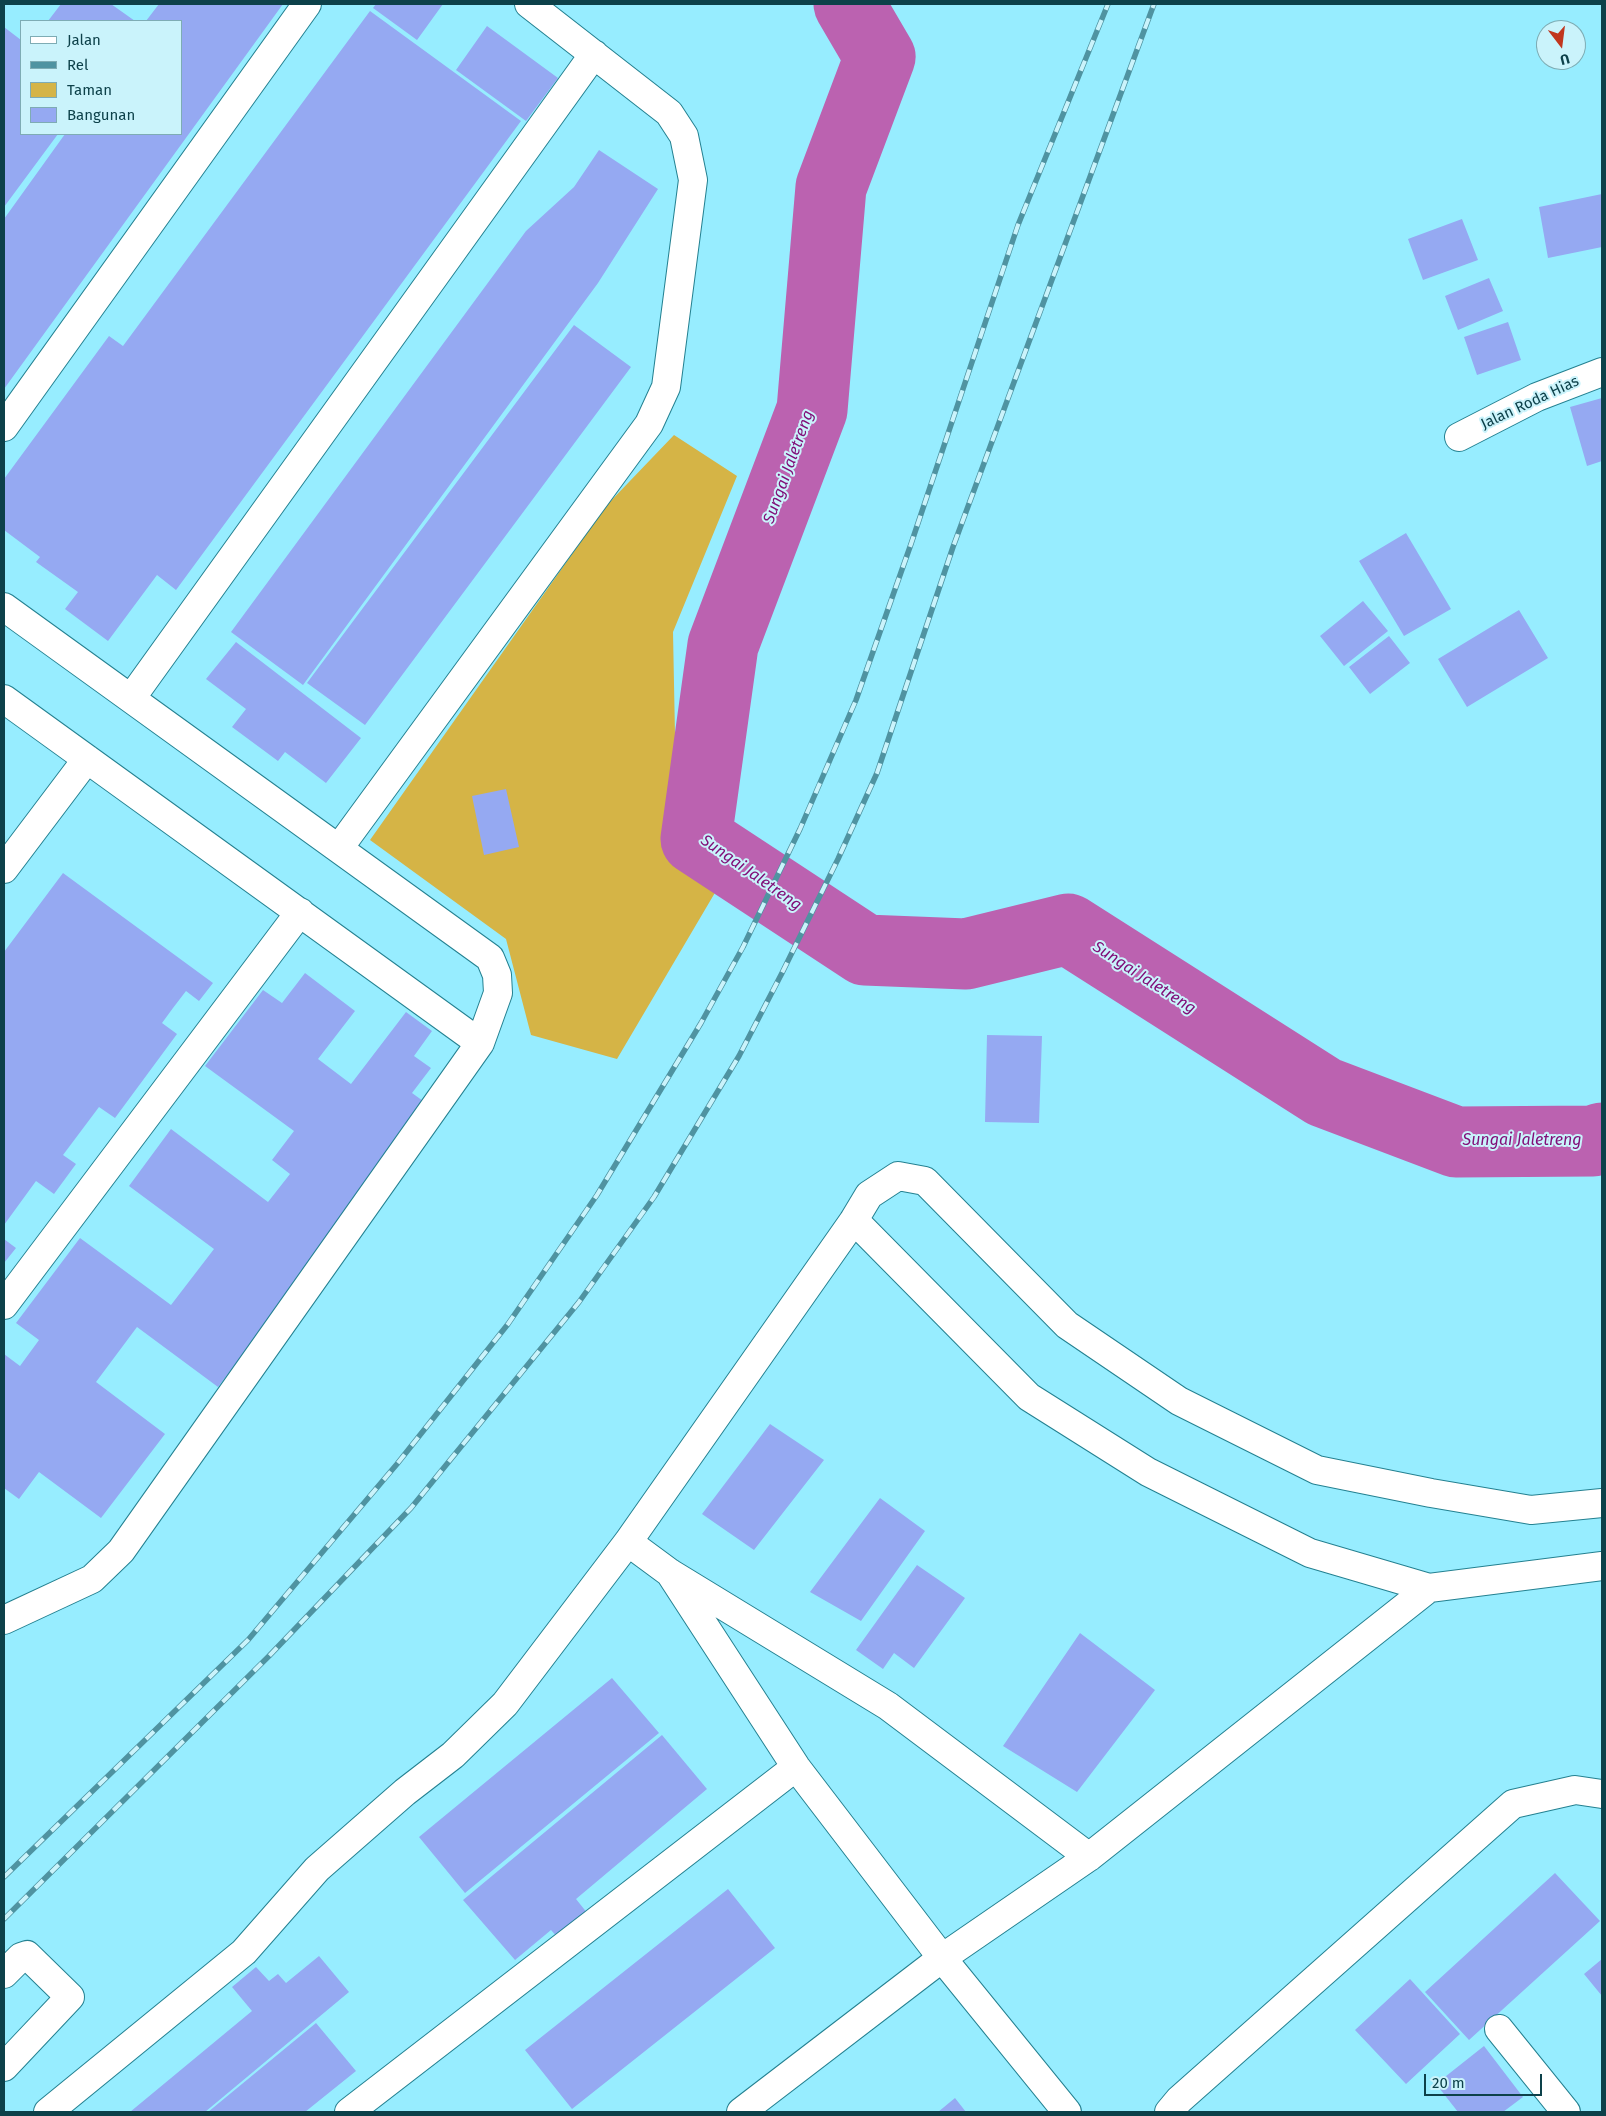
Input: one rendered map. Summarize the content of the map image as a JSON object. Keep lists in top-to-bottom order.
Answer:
{
  "streets": {
    "street": ["Jalan Roda Hias"]
  },
  "water": ["Sungai Jaletreng"],
  "legend": [
    "Jalan",
    "Rel",
    "Taman",
    "Bangunan"
  ],
  "scale_bar": "20 m",
  "north": "bottom"
}
